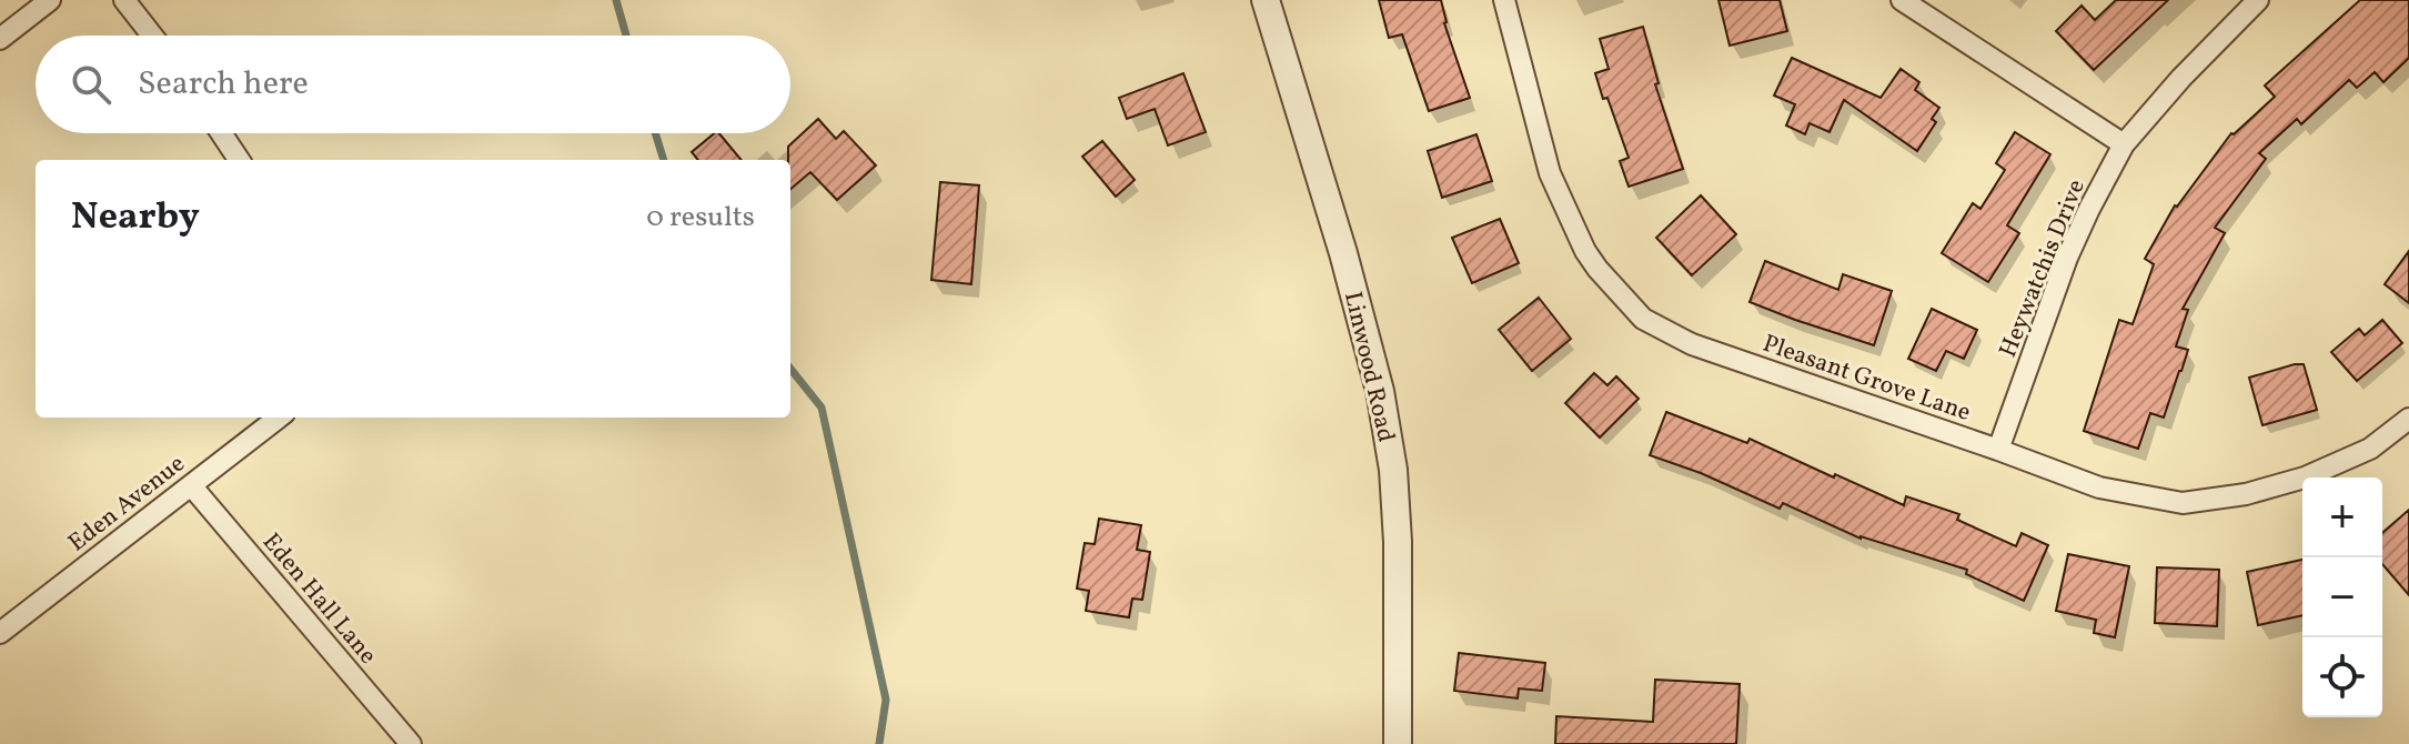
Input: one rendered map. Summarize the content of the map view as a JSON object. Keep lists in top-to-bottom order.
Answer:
{
  "streets": {
    "street": [
      "Heywatchis Drive",
      "Linwood Road",
      "Pleasant Grove Lane",
      "Eden Avenue",
      "Eden Hall Lane"
    ]
  },
  "crossings": [
    ["Heywatchis Drive", "Pleasant Grove Lane"],
    ["Eden Avenue", "Eden Hall Lane"]
  ],
  "page": {
    "search": "Search here",
    "heading": ["Nearby", "0 results"],
    "map_buttons": ["+", "−"]
  }
}
